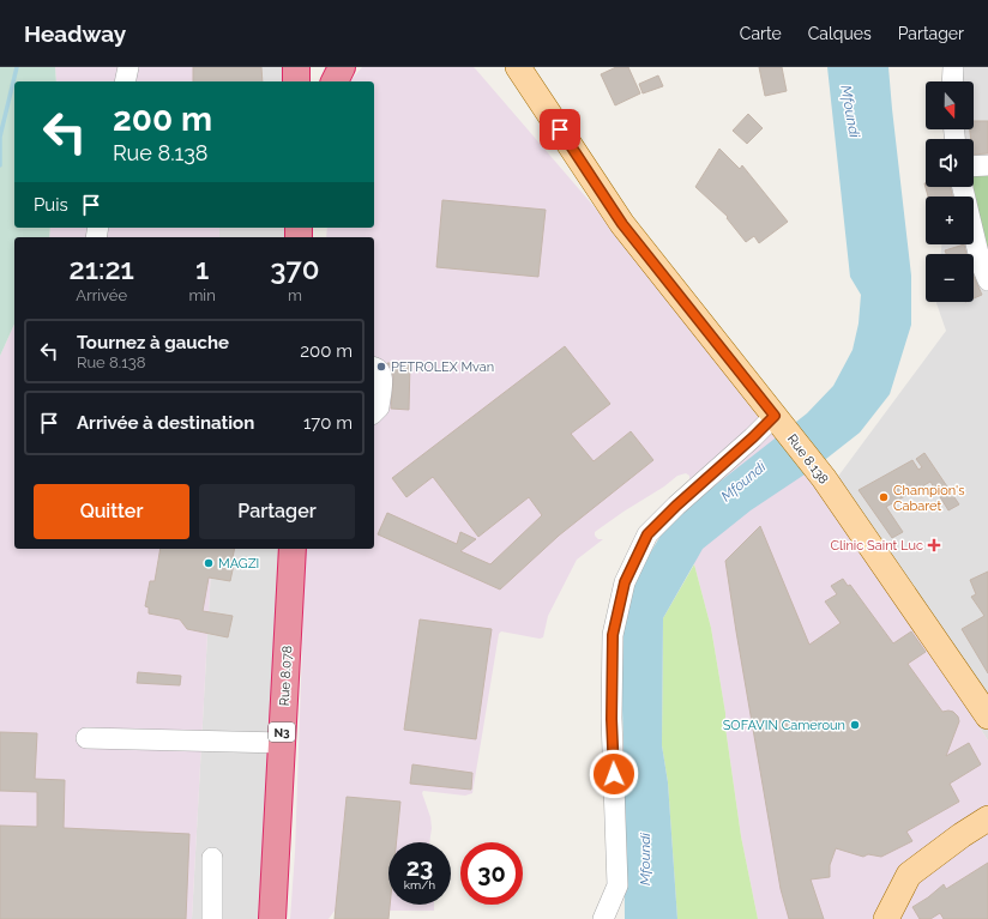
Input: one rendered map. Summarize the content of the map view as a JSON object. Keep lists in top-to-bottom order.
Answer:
{
  "streets": {
    "highway": ["Rue 8.078", "N3"],
    "main road": ["Rue 8.138"]
  },
  "water": ["Mfoundi"],
  "places": {
    "other": [
      "PETROLEX Mvan",
      "Champion's Cabaret",
      "MAGZI",
      "SOFAVIN Cameroun"
    ],
    "health": ["Clinic Saint Luc"]
  },
  "north": "bottom",
  "page": {
    "header": "Headway",
    "nav": ["Carte", "Calques", "Partager"],
    "map_buttons": ["+", "−"],
    "turn": ["200 m", "Rue 8.138"],
    "then": "Puis",
    "eta": [
      "21:21",
      "Arrivée",
      "1",
      "min",
      "370",
      "m"
    ],
    "list": [
      {
        "name": "Tournez à gauche",
        "note": "Rue 8.138",
        "value": "200 m"
      },
      {
        "name": "Arrivée à destination",
        "value": "170 m"
      }
    ],
    "buttons": ["Quitter", "Partager"],
    "speed": "23 km/h",
    "limit": "30"
  }
}
